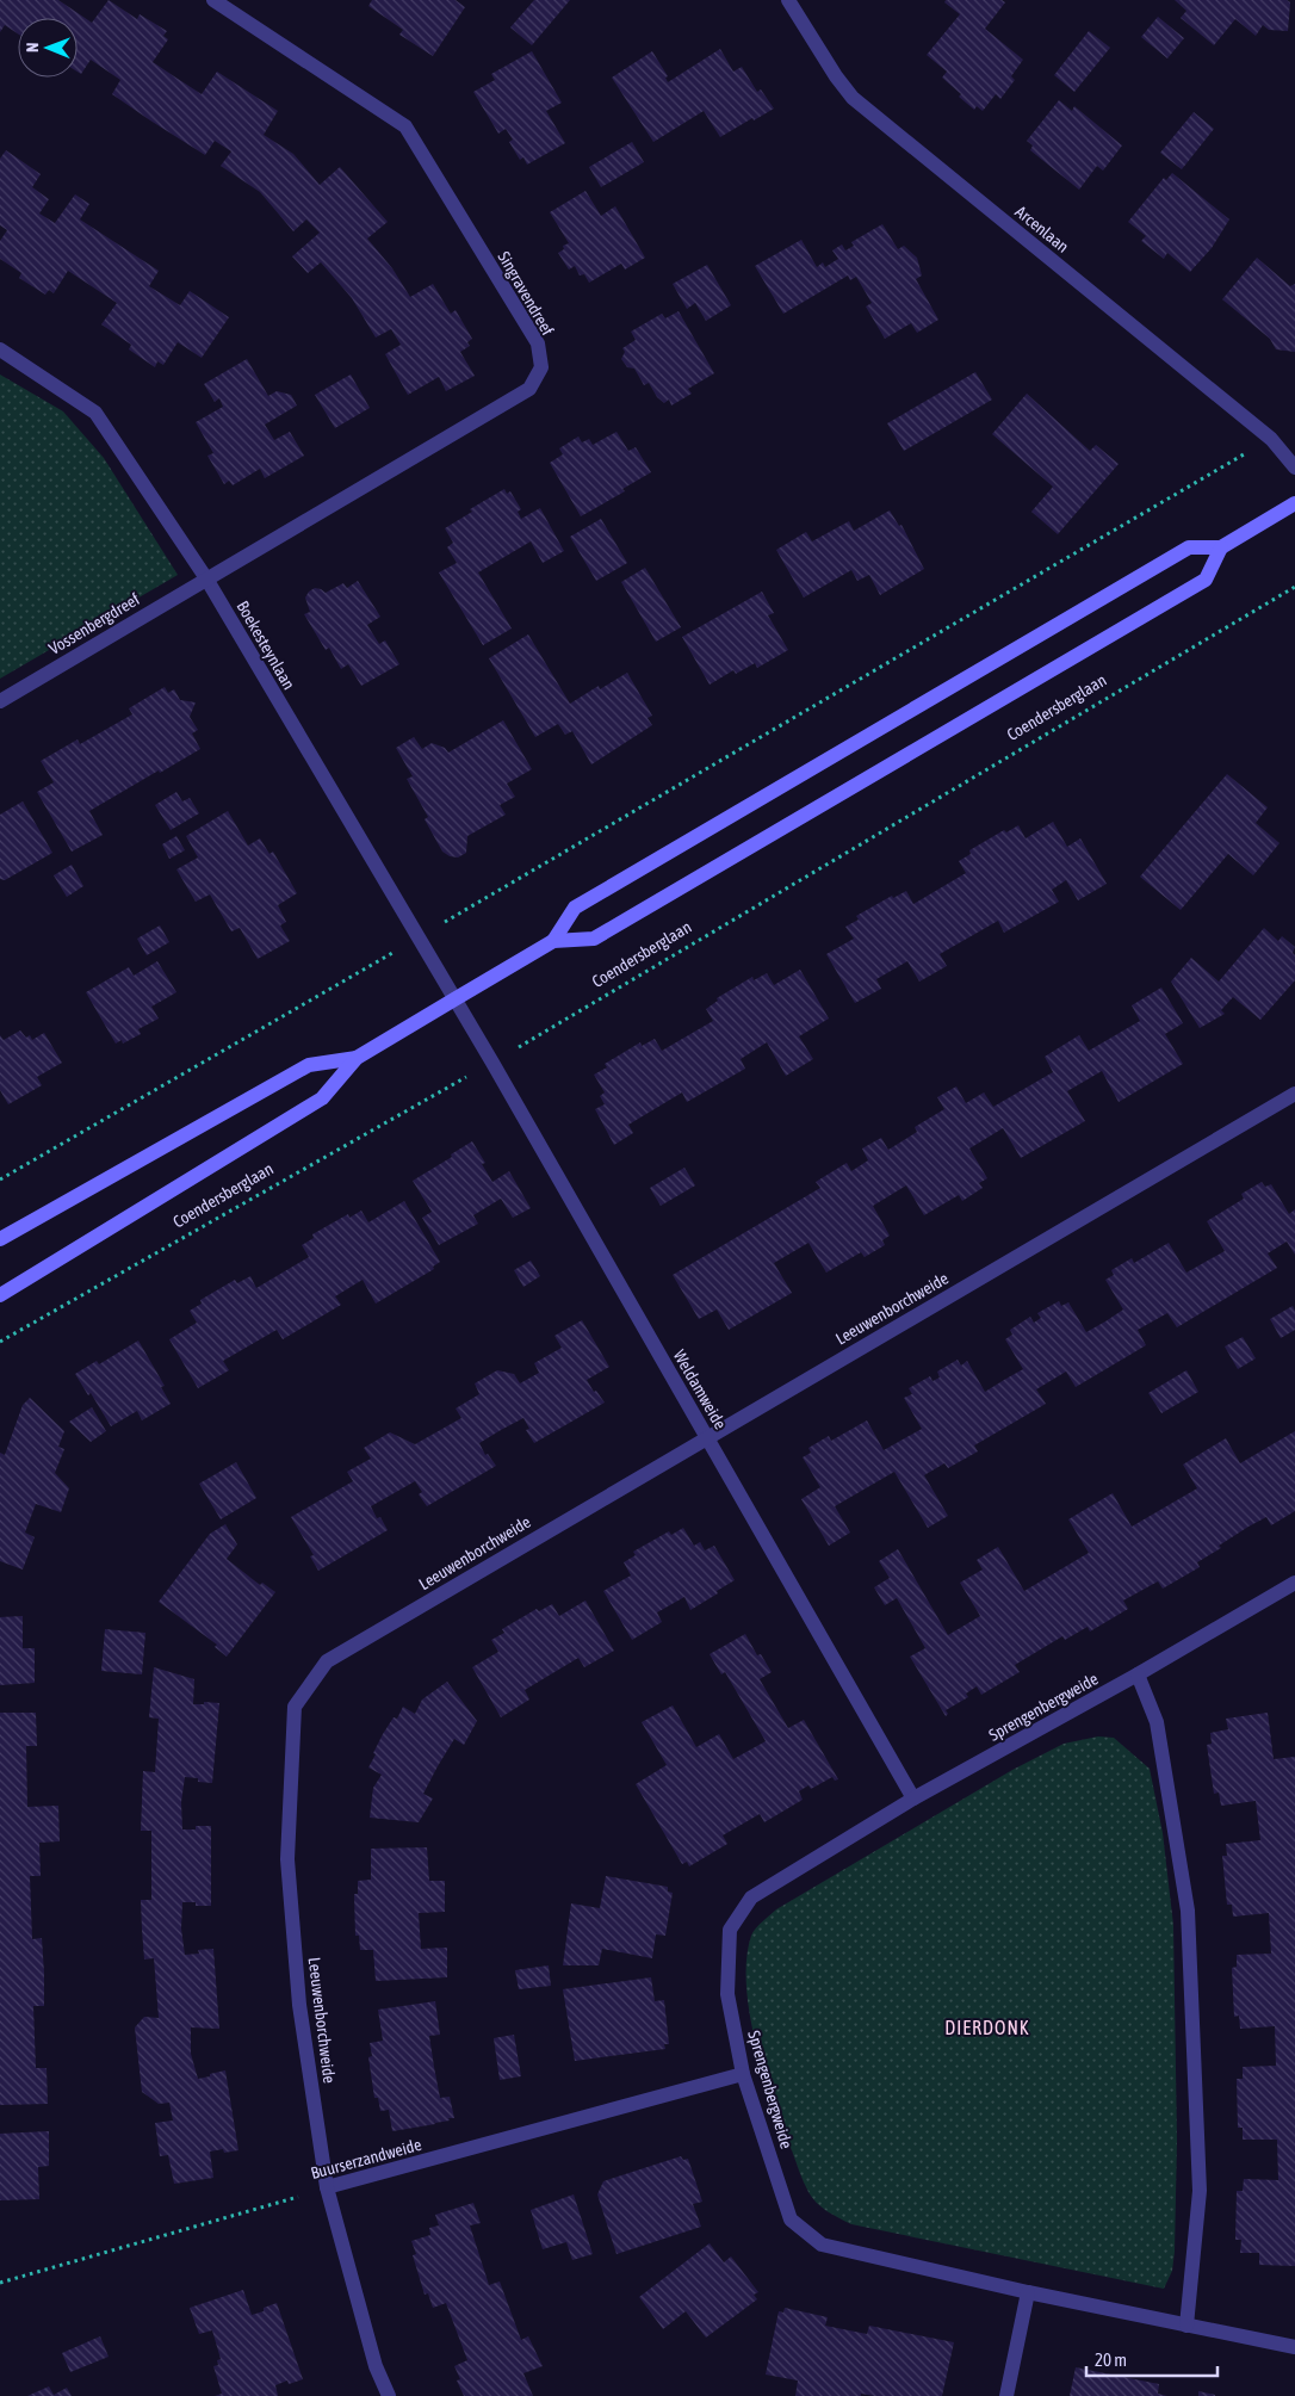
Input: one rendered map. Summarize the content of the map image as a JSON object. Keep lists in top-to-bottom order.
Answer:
{
  "streets": {
    "street": [
      "Arcenlaan",
      "Singravendreef",
      "Vossenbergdreef",
      "Boekesteynlaan",
      "Coendersberglaan",
      "Leeuwenborchweide",
      "Weldamweide",
      "Sprengenbergweide",
      "Buurserzandweide"
    ]
  },
  "crossings": [
    ["Singravendreef", "Vossenbergdreef"],
    ["Singravendreef", "Boekesteynlaan"],
    ["Vossenbergdreef", "Boekesteynlaan"],
    ["Boekesteynlaan", "Coendersberglaan"],
    ["Boekesteynlaan", "Weldamweide"],
    ["Coendersberglaan", "Weldamweide"],
    ["Leeuwenborchweide", "Weldamweide"],
    ["Leeuwenborchweide", "Buurserzandweide"],
    ["Weldamweide", "Sprengenbergweide"],
    ["Sprengenbergweide", "Buurserzandweide"]
  ],
  "districts": ["DIERDONK"],
  "scale_bar": "20 m",
  "north": "left"
}
